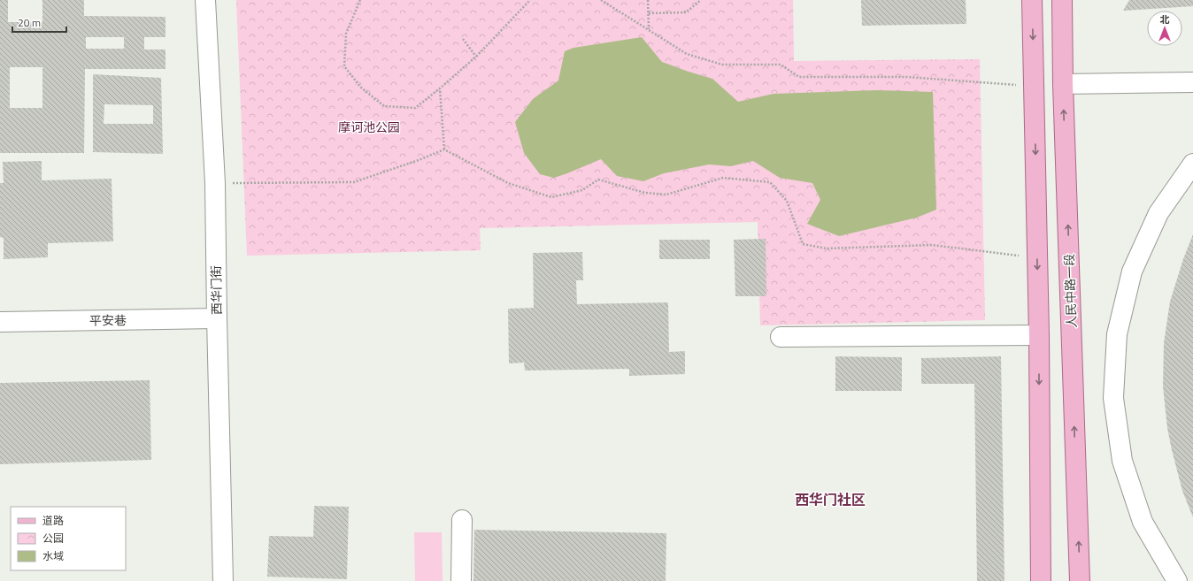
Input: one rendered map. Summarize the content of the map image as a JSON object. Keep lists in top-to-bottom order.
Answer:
{
  "streets": {
    "main road": ["人民中路一段"],
    "street": ["西华门街", "平安巷"]
  },
  "crossings": [
    ["西华门街", "平安巷"]
  ],
  "districts": ["西华门社区"],
  "parks": ["摩诃池公园"],
  "legend": ["道路", "公园", "水域"],
  "scale_bar": "20 m",
  "north": "top"
}
